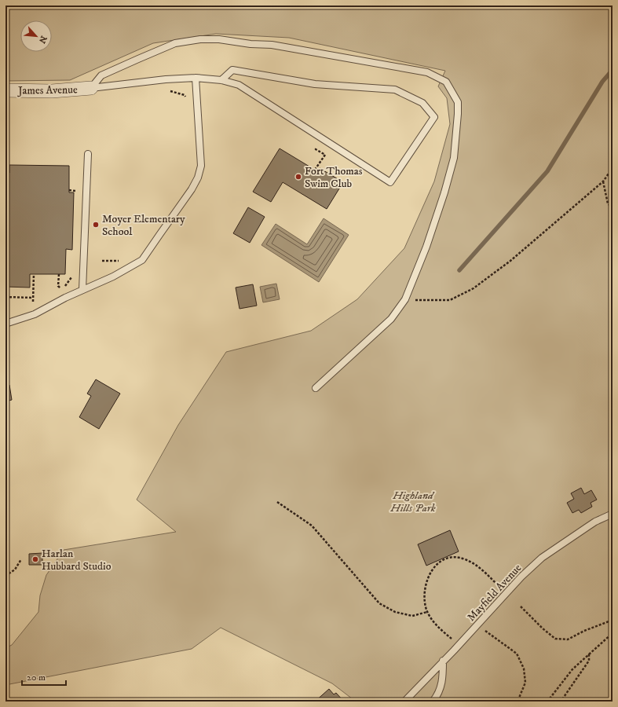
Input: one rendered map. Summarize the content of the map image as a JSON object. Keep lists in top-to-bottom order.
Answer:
{
  "streets": {
    "street": ["James Avenue"],
    "lane": ["Mayfield Avenue"]
  },
  "parks": ["Highland Hills Park"],
  "places": ["Fort Thomas Swim Club", "Moyer Elementary School", "Harlan Hubbard Studio"],
  "scale_bar": "20 m",
  "north": "bottom right"
}
